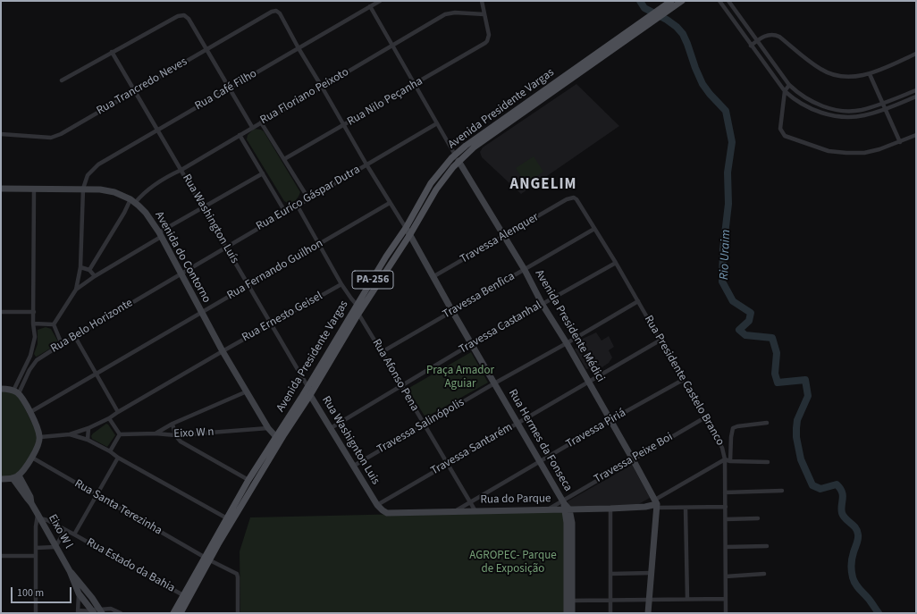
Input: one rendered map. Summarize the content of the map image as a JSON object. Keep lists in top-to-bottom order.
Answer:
{
  "streets": {
    "main road": ["Avenida Presidente Vargas", "PA-256"],
    "street": [
      "Rua Trancredo Neves",
      "Rua Café Filho",
      "Rua Floriano Peixoto",
      "Rua Nilo Peçanha",
      "Rua Euríco Gáspar Dutra",
      "Rua Washington Luís",
      "Travessa Alenquer",
      "Avenida do Contorno",
      "Rua Fernando Guilhon",
      "Travessa Benfica",
      "Rua Ernesto Geisel",
      "Rua Belo Horizonte",
      "Avenida Presidente Médici",
      "Travessa Castanhal",
      "Rua Afonso Pena",
      "Rua Presidente Castelo Branco",
      "Travessa Salinópolis",
      "Travessa Piriá",
      "Eixo W n",
      "Rua Washignton Luis",
      "Rua Hermes da Fonseca",
      "Travessa Santarém",
      "Travessa Peixe Boi",
      "Rua do Parque",
      "Rua Santa Terezinha",
      "Eixo W l",
      "Rua Estado da Bahia"
    ]
  },
  "crossings": [
    ["Rua Trancredo Neves", "Rua Café Filho"],
    ["Rua Trancredo Neves", "Rua Washington Luís"],
    ["Rua Café Filho", "Rua Washington Luís"],
    ["Rua Café Filho", "Avenida do Contorno"],
    ["Rua Floriano Peixoto", "Rua Nilo Peçanha"],
    ["Rua Floriano Peixoto", "Rua Washington Luís"],
    ["Rua Floriano Peixoto", "Avenida do Contorno"],
    ["Avenida Presidente Vargas", "Rua Washington Luís"],
    ["Avenida Presidente Vargas", "Avenida do Contorno"],
    ["Avenida Presidente Vargas", "Avenida Presidente Médici"],
    ["Avenida Presidente Vargas", "Rua Afonso Pena"],
    ["Avenida Presidente Vargas", "Rua Washignton Luis"],
    ["Avenida Presidente Vargas", "Rua Hermes da Fonseca"],
    ["Avenida Presidente Vargas", "Rua Santa Terezinha"],
    ["Avenida Presidente Vargas", "Rua Estado da Bahia"],
    ["Rua Euríco Gáspar Dutra", "Rua Washington Luís"],
    ["Rua Euríco Gáspar Dutra", "Avenida do Contorno"],
    ["Rua Euríco Gáspar Dutra", "Rua Belo Horizonte"],
    ["Rua Washington Luís", "Rua Fernando Guilhon"],
    ["Rua Washington Luís", "Rua Ernesto Geisel"],
    ["Rua Washington Luís", "Rua Washignton Luis"],
    ["Travessa Alenquer", "Avenida Presidente Médici"],
    ["Travessa Alenquer", "Rua Presidente Castelo Branco"],
    ["Travessa Alenquer", "Rua Hermes da Fonseca"],
    ["Avenida do Contorno", "Rua Fernando Guilhon"],
    ["Avenida do Contorno", "Rua Ernesto Geisel"],
    ["Avenida do Contorno", "Rua Belo Horizonte"],
    ["Avenida do Contorno", "Eixo W n"],
    ["Travessa Benfica", "Avenida Presidente Médici"],
    ["Travessa Benfica", "Rua Afonso Pena"],
    ["Travessa Benfica", "Rua Presidente Castelo Branco"],
    ["Travessa Benfica", "Rua Hermes da Fonseca"],
    ["Avenida Presidente Médici", "Travessa Castanhal"],
    ["Avenida Presidente Médici", "Travessa Salinópolis"],
    ["Avenida Presidente Médici", "Travessa Piriá"],
    ["Avenida Presidente Médici", "Travessa Santarém"],
    ["Avenida Presidente Médici", "Travessa Peixe Boi"],
    ["Avenida Presidente Médici", "Rua do Parque"],
    ["Travessa Castanhal", "Rua Afonso Pena"],
    ["Travessa Castanhal", "Rua Presidente Castelo Branco"],
    ["Travessa Castanhal", "Rua Washignton Luis"],
    ["Travessa Castanhal", "Rua Hermes da Fonseca"],
    ["Rua Afonso Pena", "Travessa Salinópolis"],
    ["Rua Afonso Pena", "Travessa Piriá"],
    ["Rua Afonso Pena", "Travessa Santarém"],
    ["Rua Afonso Pena", "Rua do Parque"],
    ["Rua Presidente Castelo Branco", "Travessa Salinópolis"],
    ["Rua Presidente Castelo Branco", "Travessa Piriá"],
    ["Rua Presidente Castelo Branco", "Travessa Santarém"],
    ["Rua Presidente Castelo Branco", "Travessa Peixe Boi"],
    ["Travessa Salinópolis", "Rua Washignton Luis"],
    ["Travessa Salinópolis", "Rua Hermes da Fonseca"],
    ["Travessa Piriá", "Rua Hermes da Fonseca"],
    ["Travessa Piriá", "Rua do Parque"],
    ["Rua Washignton Luis", "Travessa Santarém"],
    ["Rua Washignton Luis", "Rua do Parque"],
    ["Rua Hermes da Fonseca", "Travessa Santarém"],
    ["Rua Hermes da Fonseca", "Travessa Peixe Boi"],
    ["Rua Hermes da Fonseca", "Rua do Parque"],
    ["Travessa Santarém", "Rua do Parque"],
    ["Travessa Peixe Boi", "Rua do Parque"],
    ["Eixo W l", "Rua Estado da Bahia"]
  ],
  "districts": ["ANGELIM"],
  "water": ["Rio Uraim"],
  "parks": ["Praça Amador Aguiar", "AGROPEC- Parque de Exposição"],
  "scale_bar": "100 m"
}
